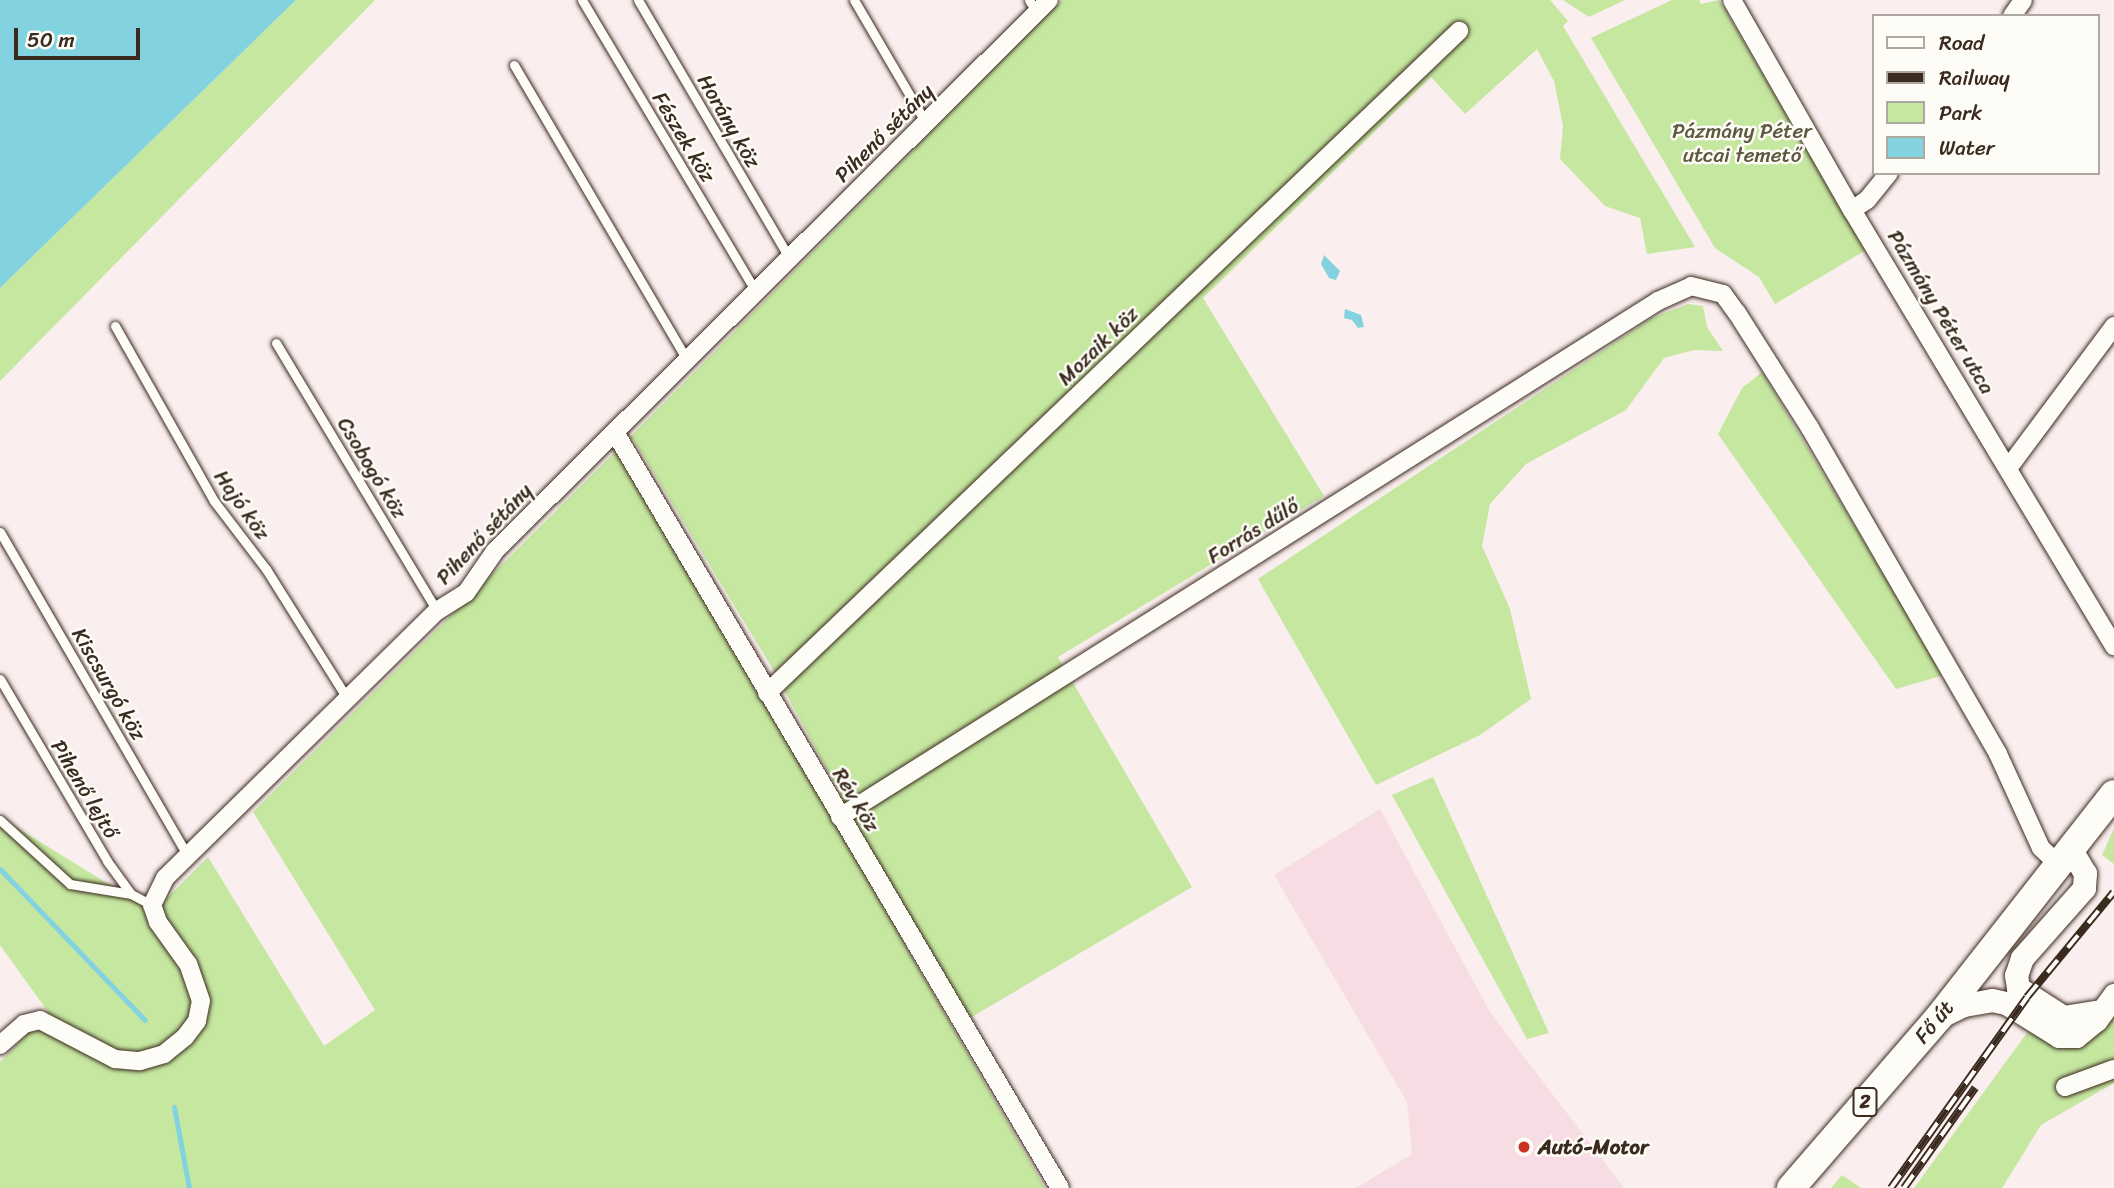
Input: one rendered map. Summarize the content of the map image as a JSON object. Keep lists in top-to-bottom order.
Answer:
{
  "streets": {
    "main road": ["Fő út", "2"],
    "street": [
      "Pihenő sétány",
      "Pázmány Péter utca",
      "Mozaik köz",
      "Forrás dűlő",
      "Rév köz"
    ],
    "lane": [
      "Horány köz",
      "Fészek köz",
      "Csobogó köz",
      "Hajó köz",
      "Kiscsurgó köz",
      "Pihenő lejtő"
    ]
  },
  "crossings": [
    ["Horány köz", "Pihenő sétány"],
    ["Pihenő sétány", "Fészek köz"],
    ["Pihenő sétány", "Csobogó köz"],
    ["Pihenő sétány", "Hajó köz"],
    ["Pihenő sétány", "Kiscsurgó köz"],
    ["Pihenő sétány", "Pihenő lejtő"],
    ["Pihenő sétány", "Rév köz"],
    ["Mozaik köz", "Rév köz"],
    ["Forrás dűlő", "Rév köz"],
    ["Forrás dűlő", "Fő út"],
    ["Forrás dűlő", "2"],
    ["Fő út", "2"]
  ],
  "parks": ["Pázmány Péter utcai temető"],
  "places": ["Autó-Motor"],
  "legend": [
    "Road",
    "Railway",
    "Park",
    "Water"
  ],
  "scale_bar": "50 m"
}
